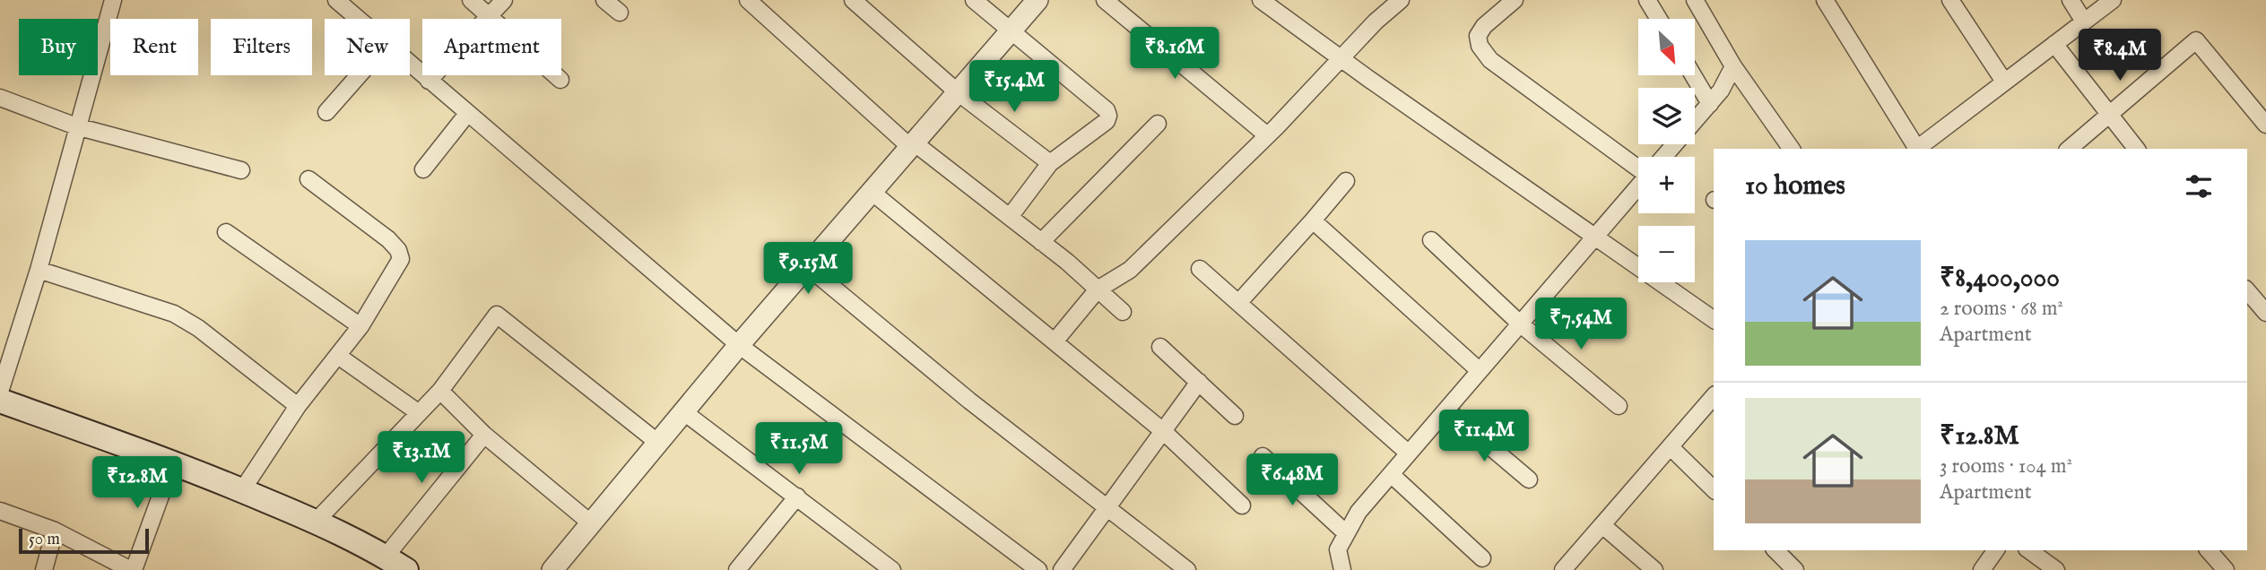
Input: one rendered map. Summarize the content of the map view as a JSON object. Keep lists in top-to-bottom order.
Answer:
{
  "scale_bar": "50 m",
  "north": "bottom right",
  "page": {
    "map_buttons": ["+", "−"],
    "chip": [
      "Buy",
      "Rent",
      "Filters",
      "New",
      "Apartment"
    ],
    "price": [
      "₹8.16M",
      "₹8.4M",
      "₹15.4M",
      "₹9.15M",
      "₹7.54M",
      "₹11.4M",
      "₹11.5M",
      "₹13.1M",
      "₹6.48M",
      "₹12.8M"
    ],
    "heading": "10 homes",
    "list": [
      {
        "name": "₹8,400,000",
        "note": "2 rooms · 68 m² · Apartment"
      },
      {
        "name": "₹12.8M",
        "note": "3 rooms · 104 m² · Apartment"
      }
    ],
    "scale": "50 m"
  }
}
